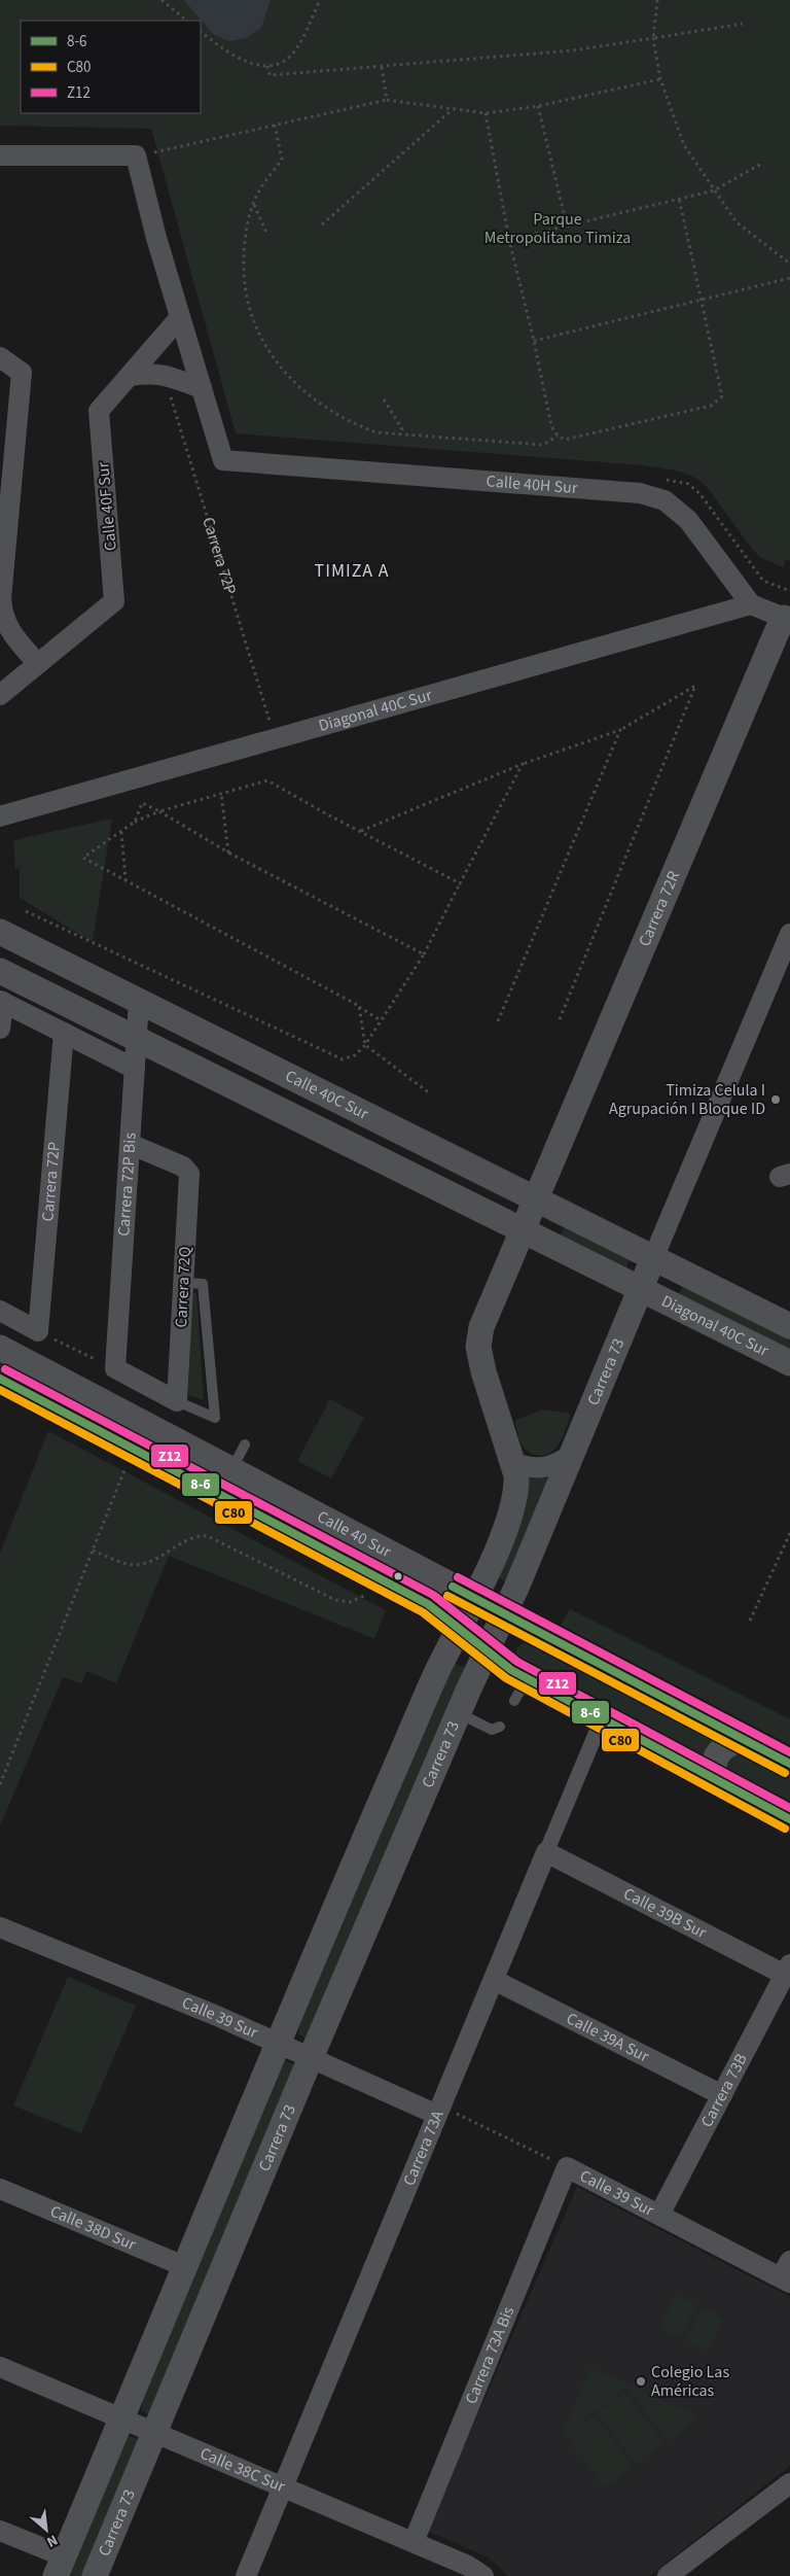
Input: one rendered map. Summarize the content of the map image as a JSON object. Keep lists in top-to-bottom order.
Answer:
{
  "streets": {
    "street": [
      "Calle 40H Sur",
      "Calle 40F Sur",
      "Carrera 72P",
      "Diagonal 40C Sur",
      "Carrera 72R",
      "Calle 40C Sur",
      "Carrera 72P Bis",
      "Carrera 72Q",
      "Carrera 73",
      "Calle 40 Sur",
      "Calle 39B Sur",
      "Calle 39 Sur",
      "Calle 39A Sur",
      "Carrera 73B",
      "Carrera 73A",
      "Calle 38D Sur",
      "Carrera 73A Bis",
      "Calle 38C Sur"
    ]
  },
  "crossings": [
    ["Calle 40H Sur", "Diagonal 40C Sur"],
    ["Calle 40H Sur", "Carrera 72R"],
    ["Carrera 72P", "Diagonal 40C Sur"],
    ["Diagonal 40C Sur", "Calle 40C Sur"],
    ["Diagonal 40C Sur", "Carrera 73"],
    ["Carrera 72R", "Calle 40C Sur"],
    ["Carrera 72R", "Carrera 73"],
    ["Calle 40C Sur", "Carrera 72P Bis"],
    ["Calle 40C Sur", "Carrera 73"],
    ["Carrera 72P Bis", "Carrera 72Q"],
    ["Carrera 73", "Calle 40 Sur"],
    ["Carrera 73", "Calle 39 Sur"],
    ["Carrera 73", "Calle 38D Sur"],
    ["Carrera 73", "Calle 38C Sur"],
    ["Calle 40 Sur", "Carrera 73A"],
    ["Calle 39B Sur", "Carrera 73B"],
    ["Calle 39B Sur", "Carrera 73A"],
    ["Calle 39 Sur", "Carrera 73B"],
    ["Calle 39 Sur", "Carrera 73A"],
    ["Calle 39 Sur", "Carrera 73A Bis"],
    ["Calle 39A Sur", "Carrera 73B"],
    ["Calle 39A Sur", "Carrera 73A"],
    ["Carrera 73A", "Calle 38C Sur"],
    ["Carrera 73A Bis", "Calle 38C Sur"]
  ],
  "districts": ["TIMIZA A"],
  "parks": ["Parque Metropolitano Timiza"],
  "places": ["Timiza Celula I Agrupación I Bloque ID", "Colegio Las Américas"],
  "lines": ["transit line Z12", "transit line 8-6", "transit line C80"],
  "legend": ["8-6", "C80", "Z12"],
  "north": "bottom right"
}
